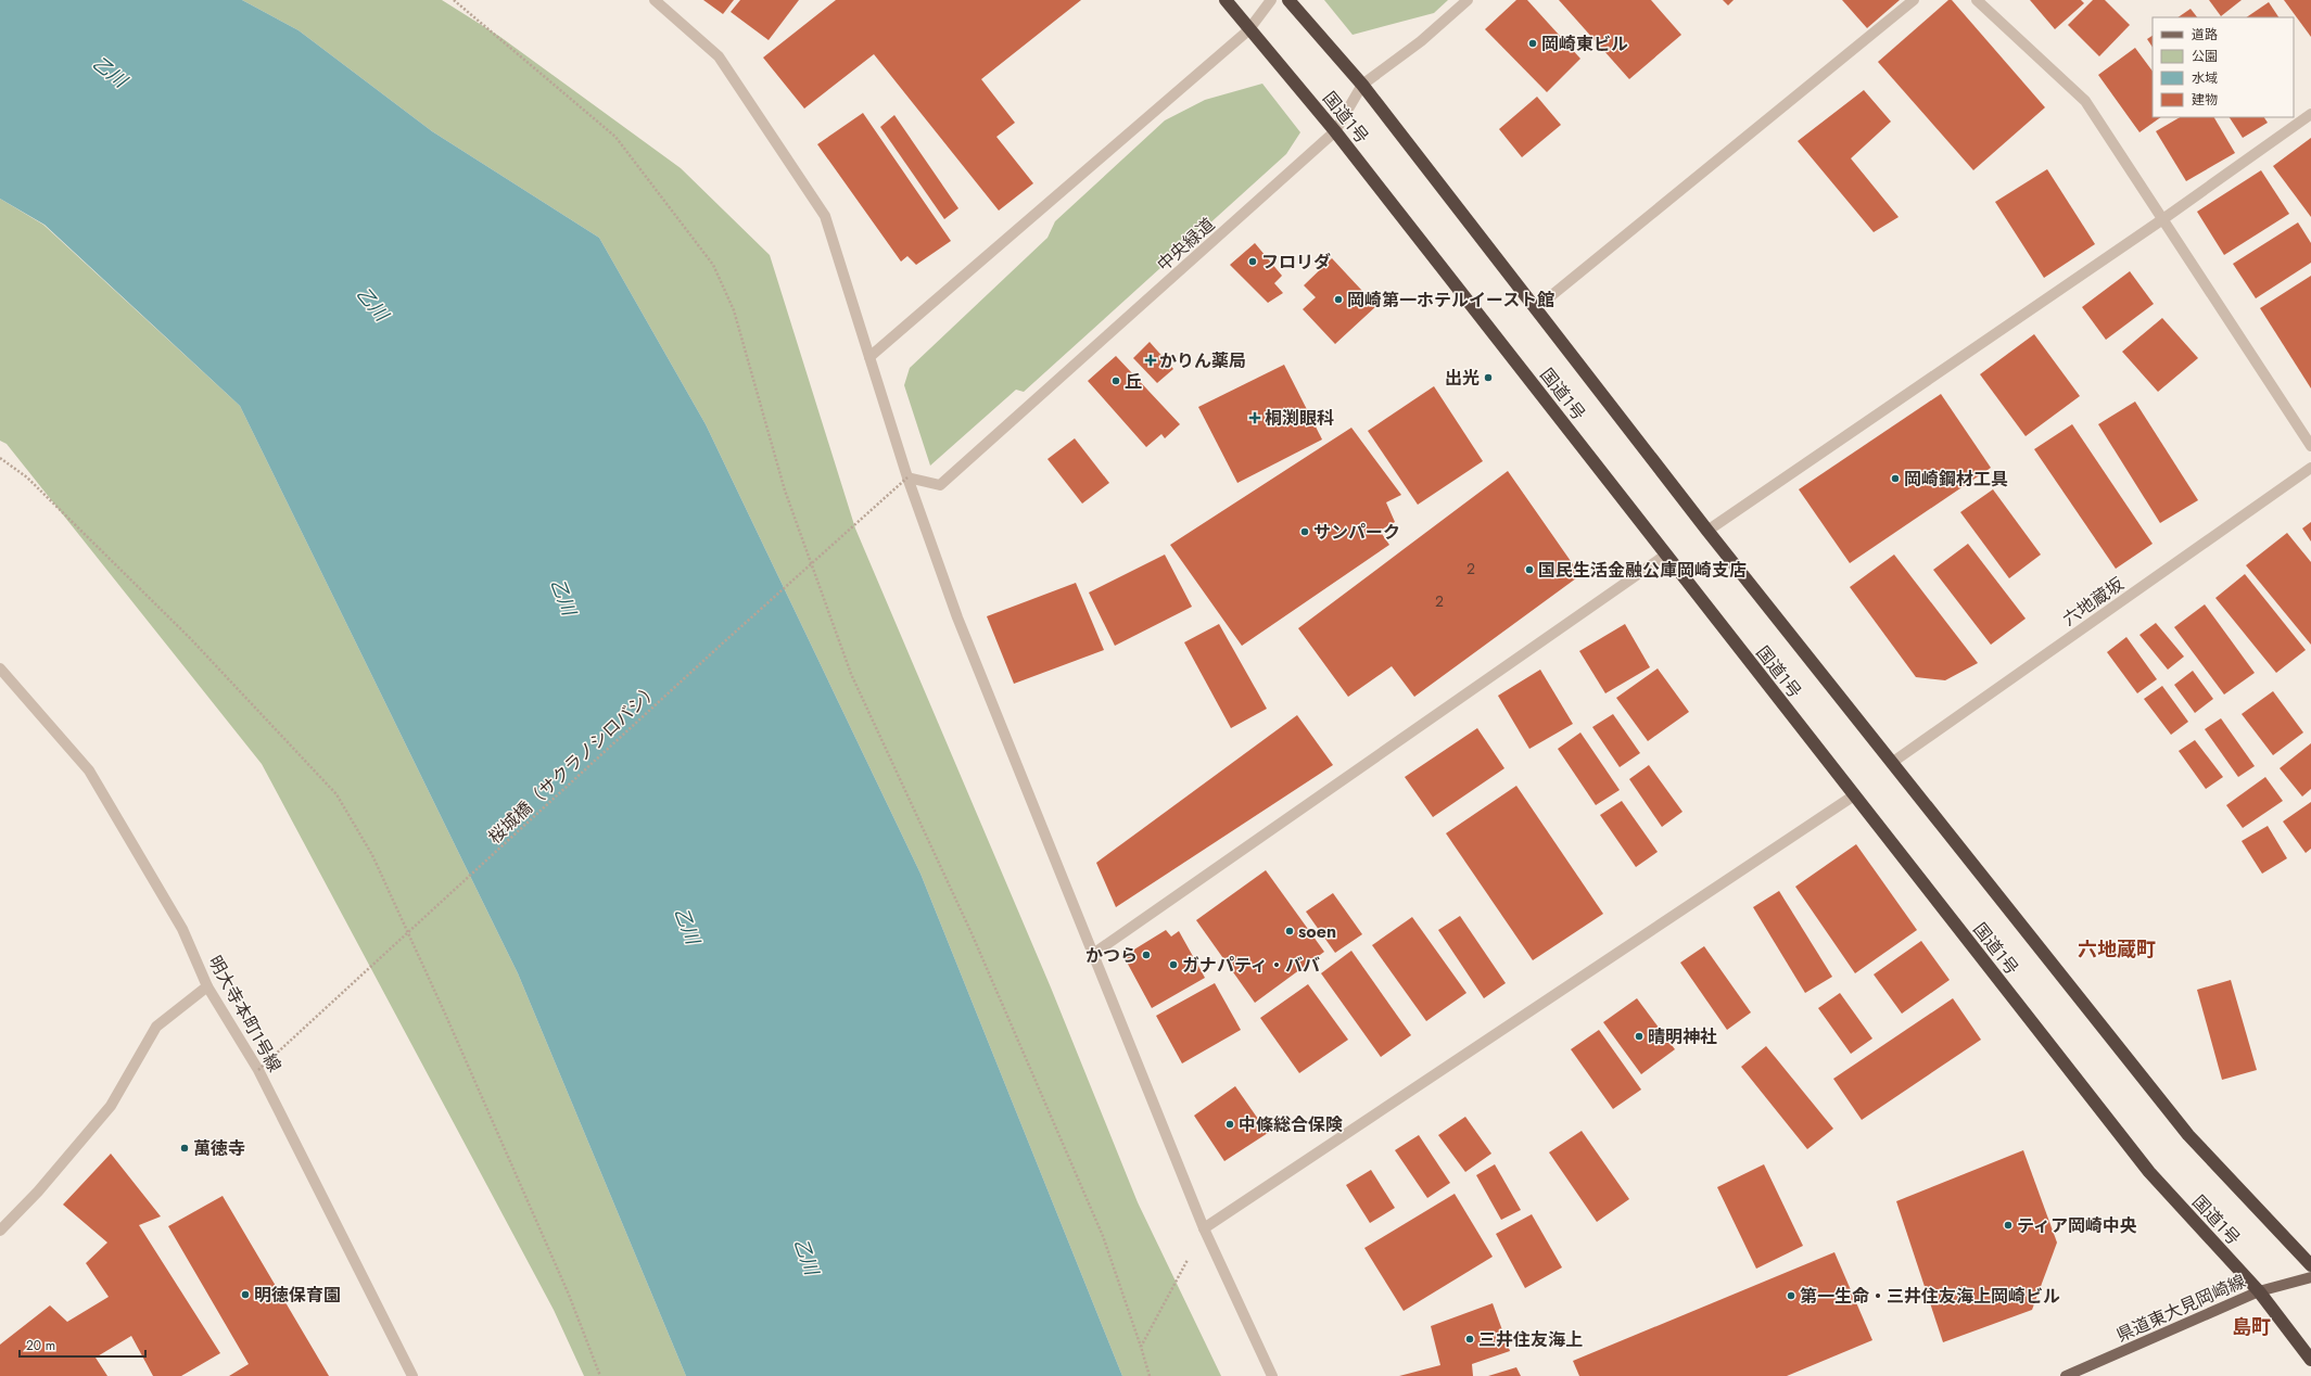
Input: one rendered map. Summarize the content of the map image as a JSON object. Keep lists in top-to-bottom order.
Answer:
{
  "streets": {
    "highway": ["国道1号"],
    "main road": ["県道東大見岡崎線"],
    "street": ["中央緑道", "六地蔵坂", "明大寺本町1号線"],
    "path": ["桜城橋（サクラノシロバシ）"]
  },
  "crossings": [
    ["国道1号", "中央緑道"],
    ["国道1号", "六地蔵坂"],
    ["国道1号", "県道東大見岡崎線"],
    ["中央緑道", "桜城橋（サクラノシロバシ）"],
    ["桜城橋（サクラノシロバシ）", "明大寺本町1号線"]
  ],
  "districts": ["六地蔵町", "島町"],
  "water": ["乙川"],
  "places": {
    "other": [
      "岡崎東ビル",
      "フロリダ",
      "岡崎第一ホテルイースト館",
      "出光",
      "丘",
      "岡崎鋼材工具",
      "サンパーク",
      "国民生活金融公庫岡崎支店",
      "soen",
      "かつら",
      "ガナパティ・ババ",
      "晴明神社",
      "中條総合保険",
      "萬徳寺",
      "ティア岡崎中央",
      "明徳保育園",
      "第一生命・三井住友海上岡崎ビル",
      "三井住友海上"
    ],
    "health": ["かりん薬局", "桐渕眼科"]
  },
  "house_numbers": ["2", "2"],
  "legend": [
    "道路",
    "公園",
    "水域",
    "建物"
  ],
  "scale_bar": "20 m"
}
